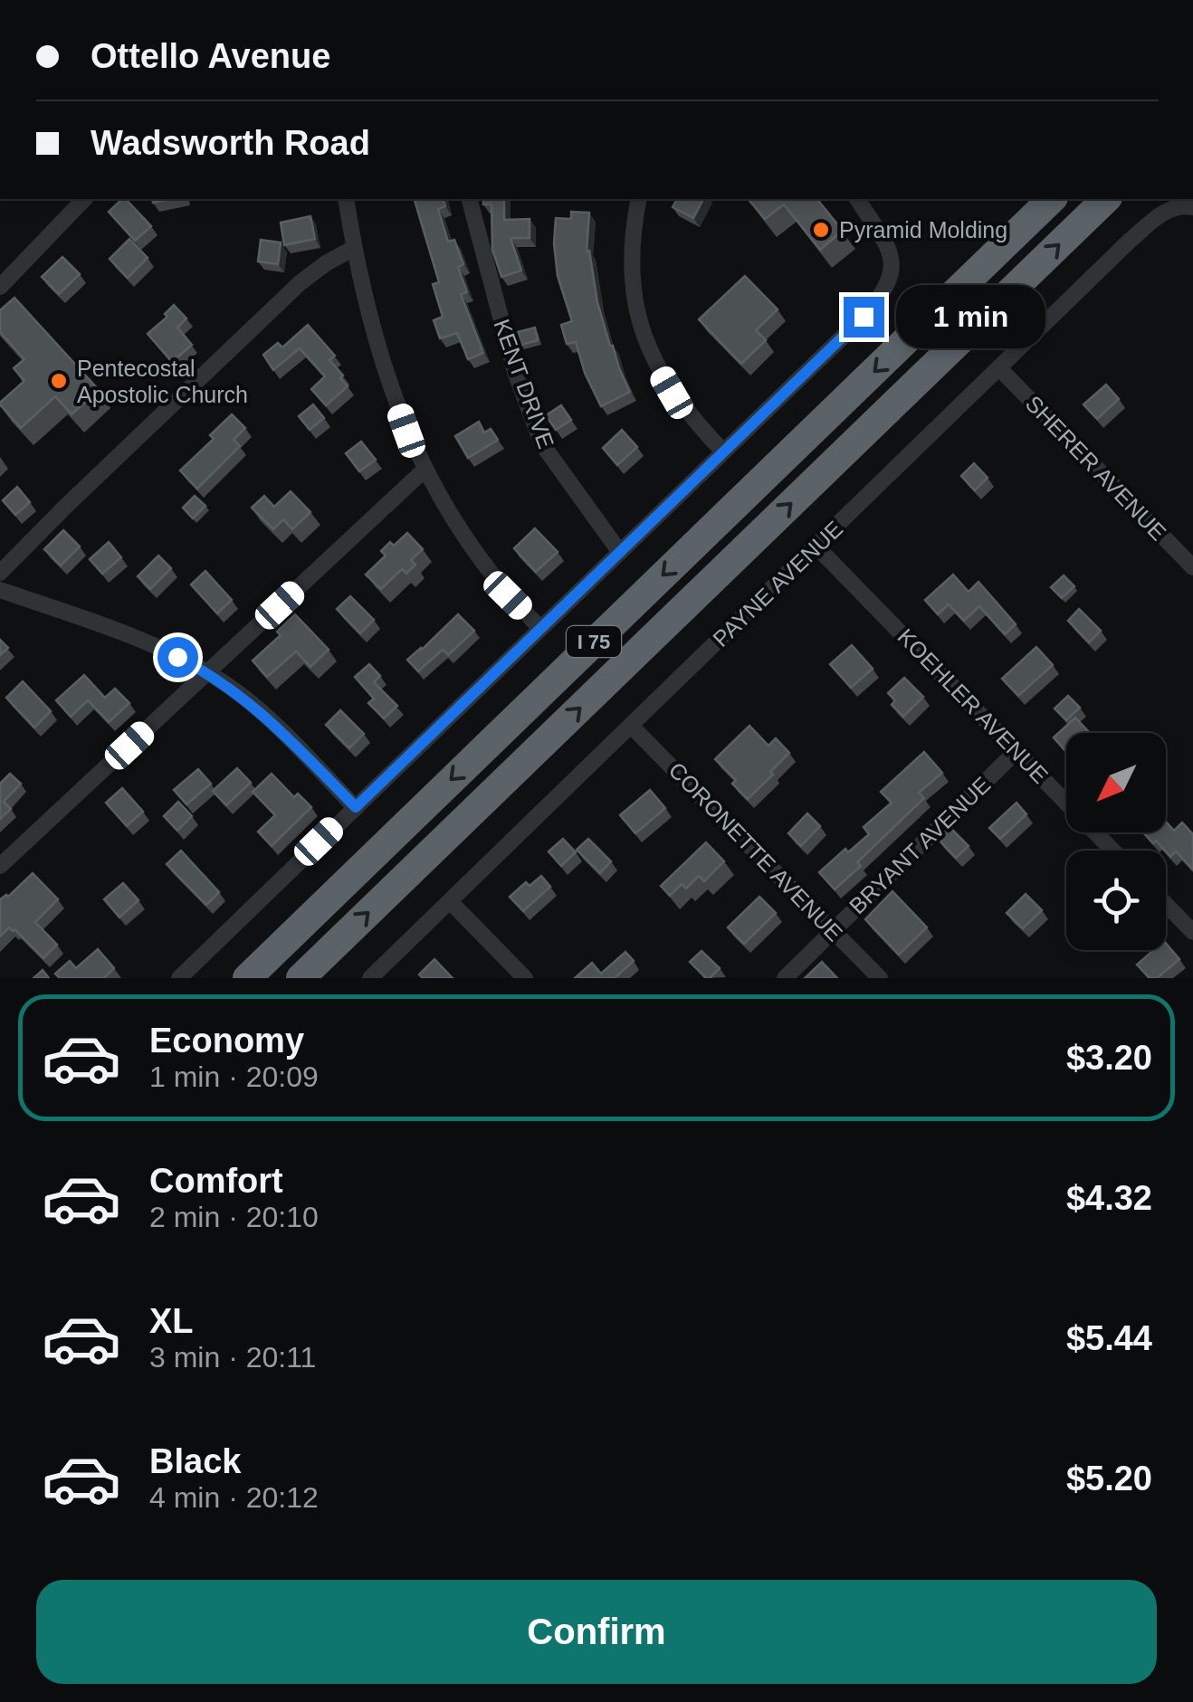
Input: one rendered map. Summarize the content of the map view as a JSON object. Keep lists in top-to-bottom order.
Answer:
{
  "streets": {
    "highway": ["I 75"],
    "street": [
      "KENT DRIVE",
      "SHERER AVENUE",
      "PAYNE AVENUE",
      "KOEHLER AVENUE",
      "BRYANT AVENUE",
      "CORONETTE AVENUE"
    ]
  },
  "crossings": [
    ["SHERER AVENUE", "PAYNE AVENUE"],
    ["PAYNE AVENUE", "KOEHLER AVENUE"],
    ["PAYNE AVENUE", "CORONETTE AVENUE"],
    ["KOEHLER AVENUE", "BRYANT AVENUE"],
    ["BRYANT AVENUE", "CORONETTE AVENUE"]
  ],
  "places": ["Pyramid Molding", "Pentecostal Apostolic Church"],
  "north": "bottom left",
  "page": {
    "banner": ["Ottello Avenue", "Wadsworth Road"],
    "bubble": "1 min",
    "list": [
      {
        "name": "Economy",
        "note": "1 min · 20:09",
        "value": "$3.20"
      },
      {
        "name": "Comfort",
        "note": "2 min · 20:10",
        "value": "$4.32"
      },
      {
        "name": "XL",
        "note": "3 min · 20:11",
        "value": "$5.44"
      },
      {
        "name": "Black",
        "note": "4 min · 20:12",
        "value": "$5.20"
      }
    ],
    "buttons": "Confirm"
  }
}
